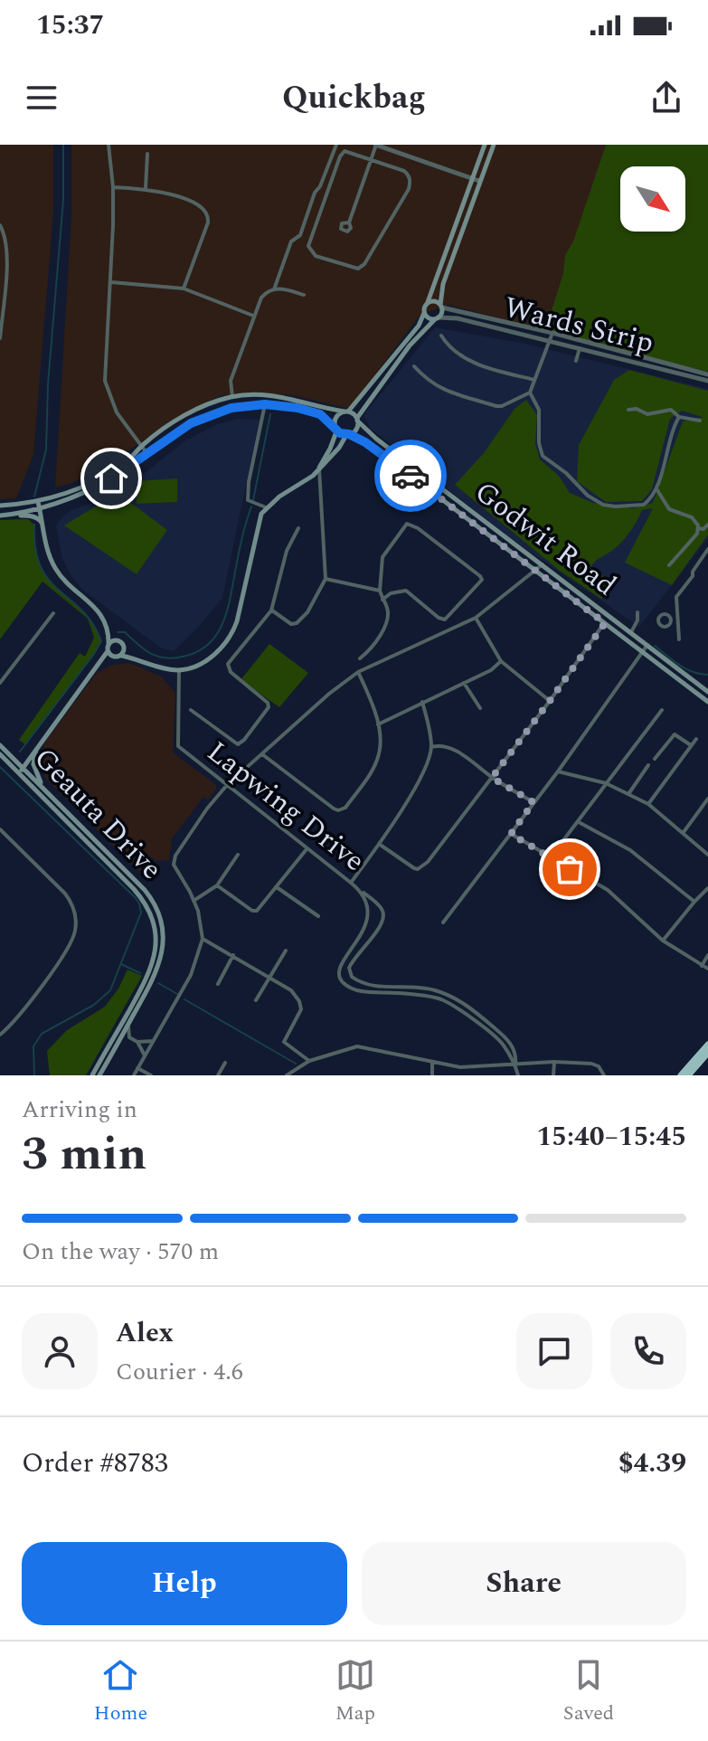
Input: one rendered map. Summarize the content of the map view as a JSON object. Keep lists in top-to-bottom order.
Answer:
{
  "streets": {
    "main road": ["Godwit Road", "Geauta Drive"],
    "street": ["Wards Strip", "Lapwing Drive"]
  },
  "north": "bottom right",
  "page": {
    "status": "15:37",
    "header": "Quickbag",
    "heading": ["3 min", "Arriving in", "15:40–15:45"],
    "panel": [
      "Alex",
      "Courier · 4.6",
      "Order #8783",
      "$4.39"
    ],
    "bar": "On the way · 570 m",
    "buttons": ["Help", "Share"],
    "tabs": ["Home", "Map", "Saved"]
  }
}
